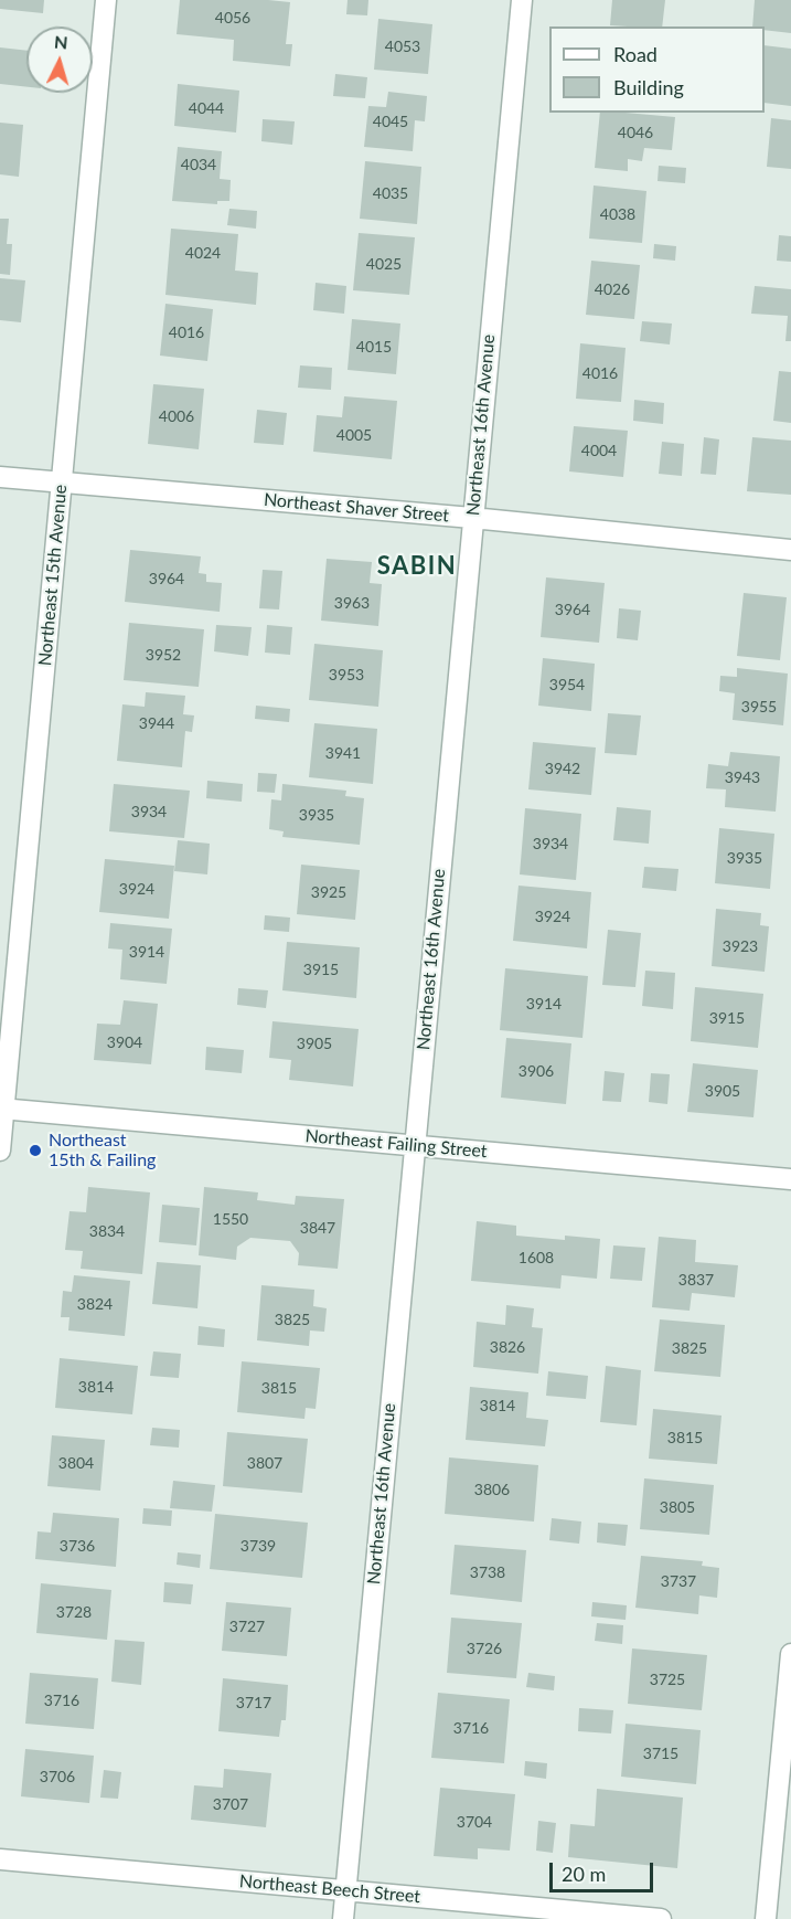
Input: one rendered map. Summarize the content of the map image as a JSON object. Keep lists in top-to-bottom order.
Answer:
{
  "streets": {
    "street": [
      "Northeast 16th Avenue",
      "Northeast Shaver Street",
      "Northeast 15th Avenue",
      "Northeast Failing Street",
      "Northeast Beech Street"
    ]
  },
  "crossings": [
    ["Northeast 16th Avenue", "Northeast Shaver Street"],
    ["Northeast 16th Avenue", "Northeast Failing Street"],
    ["Northeast 16th Avenue", "Northeast Beech Street"],
    ["Northeast Shaver Street", "Northeast 15th Avenue"],
    ["Northeast 15th Avenue", "Northeast Failing Street"]
  ],
  "districts": ["SABIN"],
  "places": ["Northeast 15th & Failing"],
  "house_numbers": [
    "4056",
    "4053",
    "4044",
    "4045",
    "4046",
    "4034",
    "4035",
    "4038",
    "4024",
    "4025",
    "4026",
    "4016",
    "4015",
    "4016",
    "4006",
    "4005",
    "4004",
    "3964",
    "3963",
    "3964",
    "3952",
    "3953",
    "3954",
    "3955",
    "3944",
    "3941",
    "3942",
    "3943",
    "3934",
    "3935",
    "3934",
    "3935",
    "3924",
    "3925",
    "3924",
    "3923",
    "3914",
    "3915",
    "3914",
    "3915",
    "3904",
    "3905",
    "3906",
    "3905",
    "1550",
    "3847",
    "3834",
    "1608",
    "3837",
    "3824",
    "3825",
    "3826",
    "3825",
    "3814",
    "3815",
    "3814",
    "3815",
    "3804",
    "3807",
    "3806",
    "3805",
    "3736",
    "3739",
    "3738",
    "3737",
    "3728",
    "3727",
    "3726",
    "3725",
    "3716",
    "3717",
    "3716",
    "3715",
    "3706",
    "3707",
    "3704"
  ],
  "legend": ["Road", "Building"],
  "scale_bar": "20 m",
  "north": "top"
}
